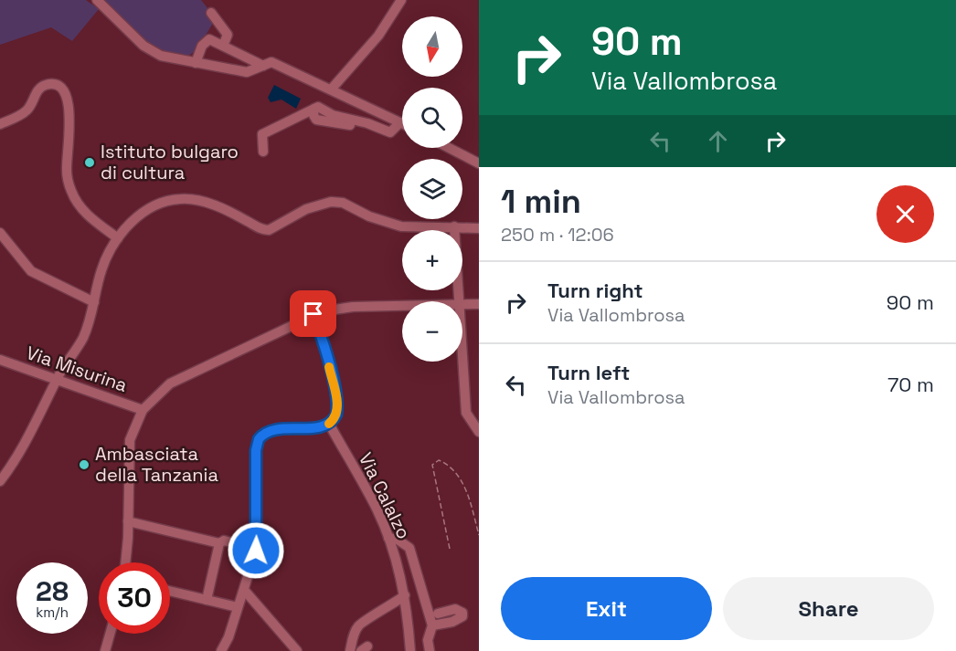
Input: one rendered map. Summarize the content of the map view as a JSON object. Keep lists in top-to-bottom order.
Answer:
{
  "streets": {
    "street": ["Via Misurina", "Via Calalzo"]
  },
  "places": ["Istituto bulgaro di cultura", "Ambasciata della Tanzania"],
  "north": "bottom",
  "page": {
    "turn": ["90 m", "Via Vallombrosa"],
    "map_buttons": ["+", "−"],
    "heading": ["1 min", "250 m · 12:06"],
    "list": [
      {
        "name": "Turn right",
        "note": "Via Vallombrosa",
        "value": "90 m"
      },
      {
        "name": "Turn left",
        "note": "Via Vallombrosa",
        "value": "70 m"
      }
    ],
    "speed": "28 km/h",
    "limit": "30",
    "buttons": ["Exit", "Share"]
  }
}
